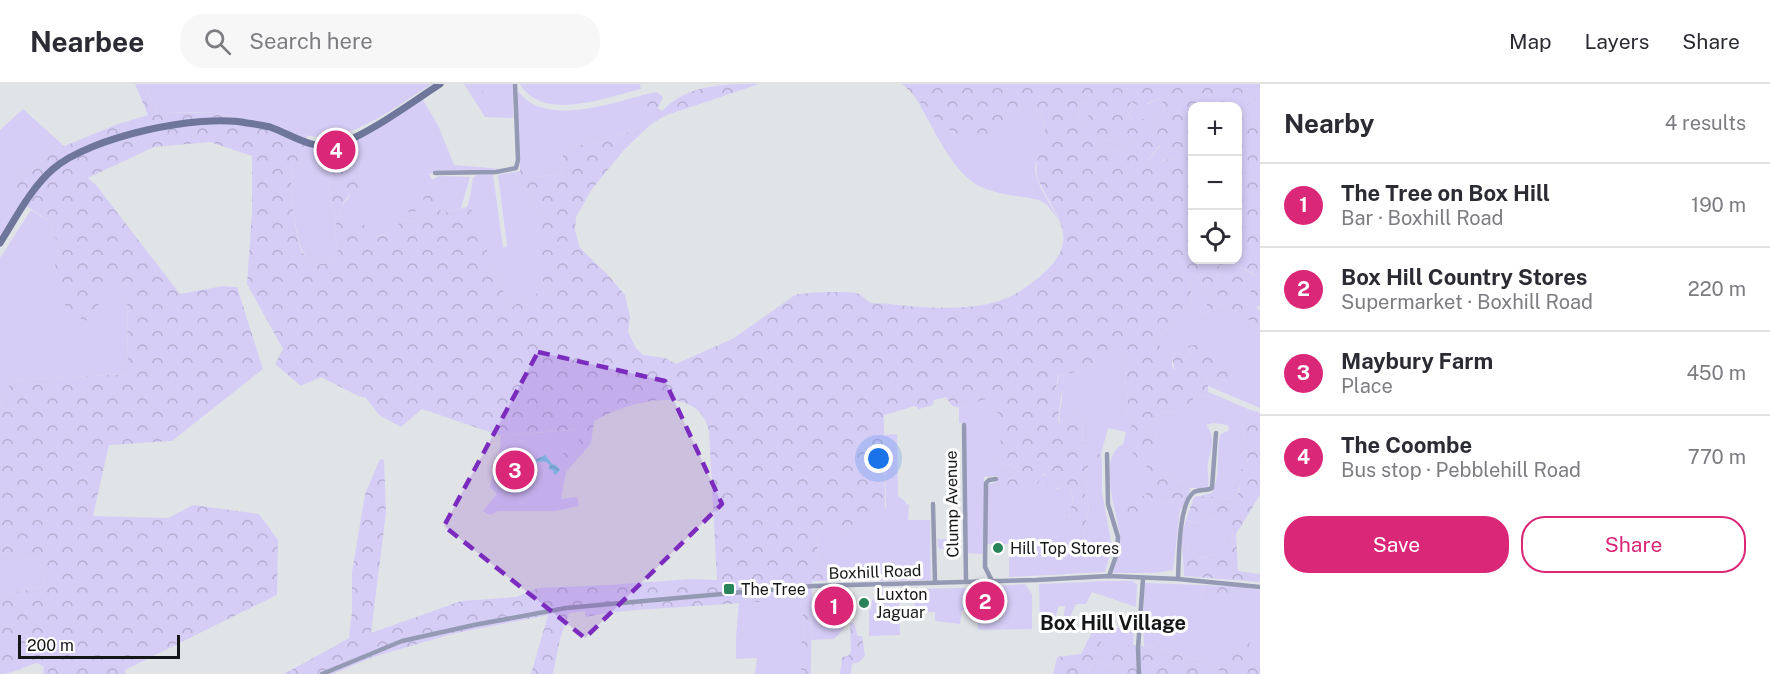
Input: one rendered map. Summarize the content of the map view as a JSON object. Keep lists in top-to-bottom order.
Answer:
{
  "streets": {
    "street": ["Clump Avenue", "Boxhill Road"]
  },
  "crossings": [
    ["Clump Avenue", "Boxhill Road"]
  ],
  "districts": ["Box Hill Village"],
  "places": {
    "other": ["Hill Top Stores", "Luxton Jaguar"],
    "transit": ["The Tree"]
  },
  "scale_bar": "200 m",
  "page": {
    "header": "Nearbee",
    "search": "Search here",
    "nav": ["Map", "Layers", "Share"],
    "heading": ["Nearby", "4 results"],
    "map_buttons": ["+", "−"],
    "pins": [
      "4",
      "3",
      "2",
      "1"
    ],
    "list": [
      {
        "mark": "1",
        "name": "The Tree on Box Hill",
        "note": "Bar · Boxhill Road",
        "value": "190 m"
      },
      {
        "mark": "2",
        "name": "Box Hill Country Stores",
        "note": "Supermarket · Boxhill Road",
        "value": "220 m"
      },
      {
        "mark": "3",
        "name": "Maybury Farm",
        "note": "Place",
        "value": "450 m"
      },
      {
        "mark": "4",
        "name": "The Coombe",
        "note": "Bus stop · Pebblehill Road",
        "value": "770 m"
      }
    ],
    "buttons": ["Save", "Share"],
    "scale": "200 m"
  }
}
